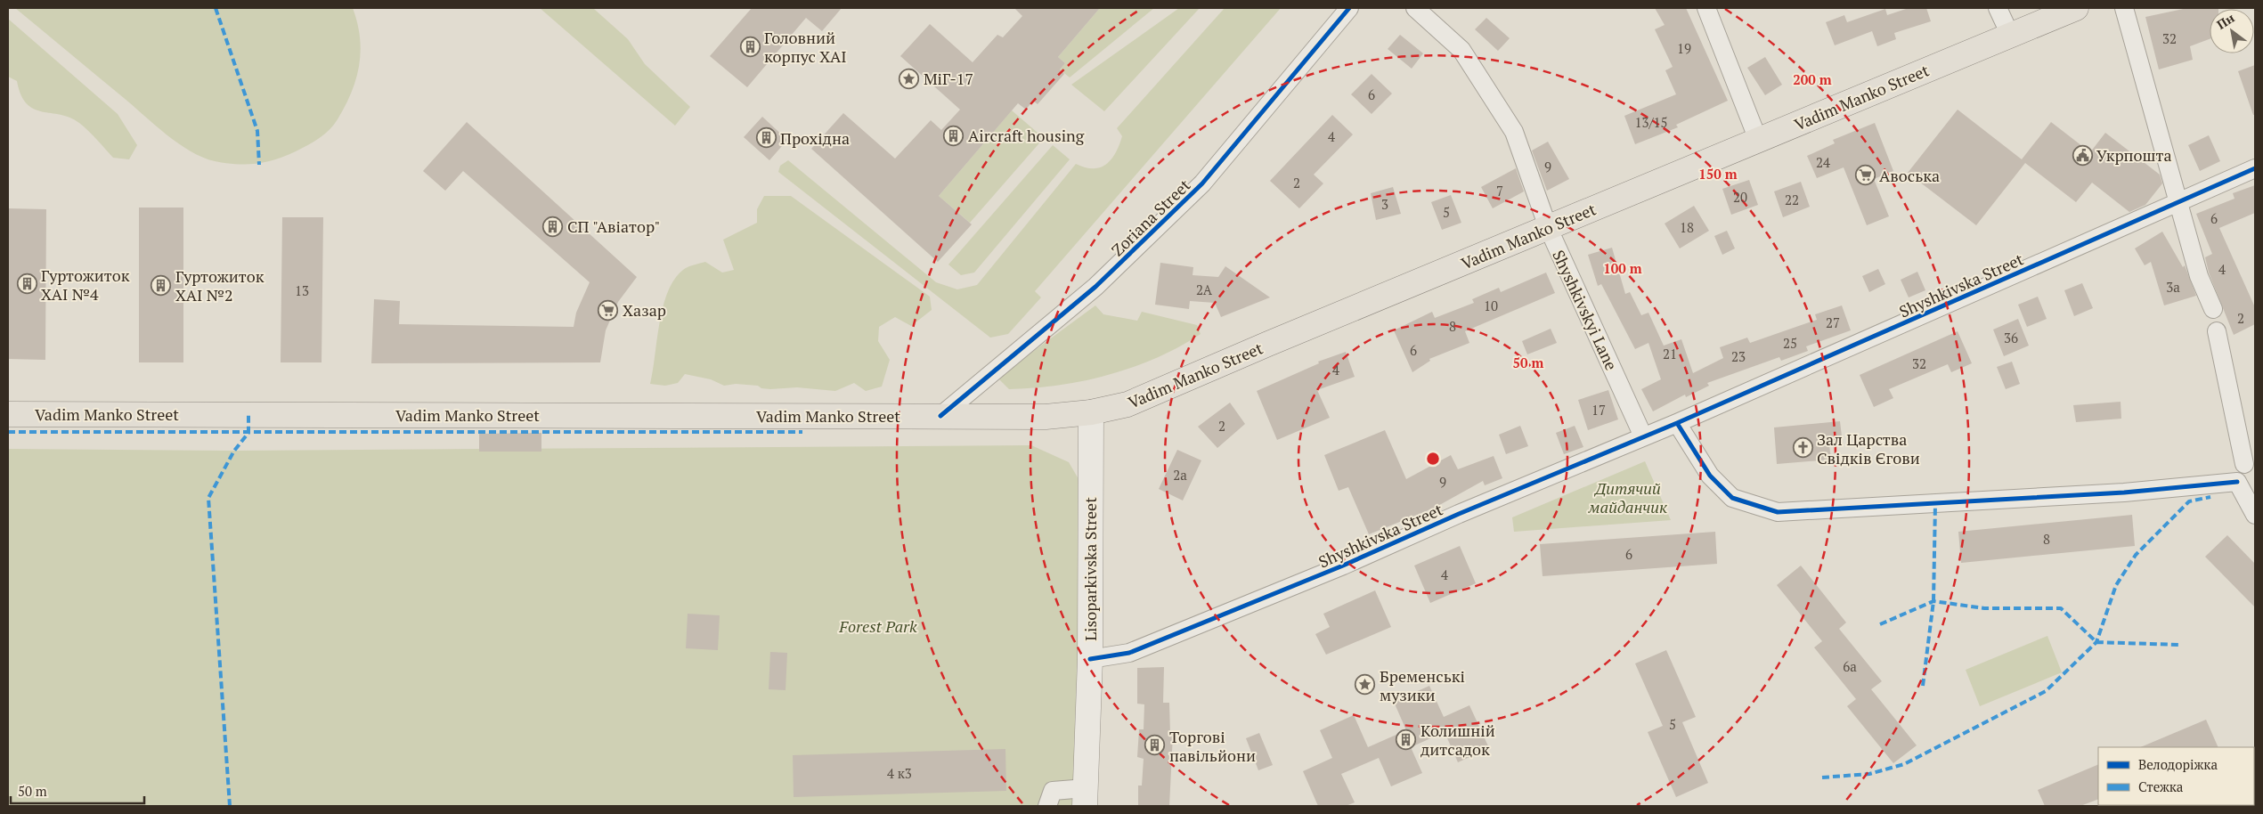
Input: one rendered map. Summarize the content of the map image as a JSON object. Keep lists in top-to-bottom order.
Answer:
{
  "streets": {
    "main road": ["Vadim Manko Street"],
    "street": [
      "Zoriana Street",
      "Shyshkivska Street",
      "Shyshkivskyi Lane",
      "Lisoparkivska Street"
    ]
  },
  "crossings": [
    ["Vadim Manko Street", "Zoriana Street"],
    ["Vadim Manko Street", "Shyshkivskyi Lane"],
    ["Vadim Manko Street", "Lisoparkivska Street"],
    ["Shyshkivska Street", "Shyshkivskyi Lane"],
    ["Shyshkivska Street", "Lisoparkivska Street"]
  ],
  "parks": ["Дитячий майданчик", "Forest Park"],
  "places": {
    "building": [
      "Головний корпус ХАІ",
      "Aircraft housing",
      "Прохідна",
      "СП \"Авіатор\"",
      "Гуртожиток ХАІ №4",
      "Гуртожиток ХАІ №2",
      "Колишній дитсадок",
      "Торгові павільйони"
    ],
    "place": ["МіГ-17", "Бременські музики"],
    "public building": ["Укрпошта"],
    "supermarket": ["Авоська", "Хазар"],
    "church": ["Зал Царства Свідків Єгови"]
  },
  "house_numbers": [
    "32",
    "19",
    "6",
    "13/15",
    "4",
    "24",
    "9",
    "2",
    "7",
    "20",
    "22",
    "3",
    "5",
    "6",
    "18",
    "4",
    "3а",
    "2A",
    "13",
    "10",
    "2",
    "27",
    "8",
    "36",
    "25",
    "6",
    "21",
    "23",
    "32",
    "4",
    "17",
    "2",
    "2а",
    "9",
    "8",
    "6",
    "4",
    "6а",
    "5",
    "4 к3"
  ],
  "legend": ["Велодоріжка", "Стежка"],
  "scale_bar": "50 m",
  "north": "top left",
  "rings": [
    "200 m",
    "150 m",
    "100 m",
    "50 m"
  ]
}
